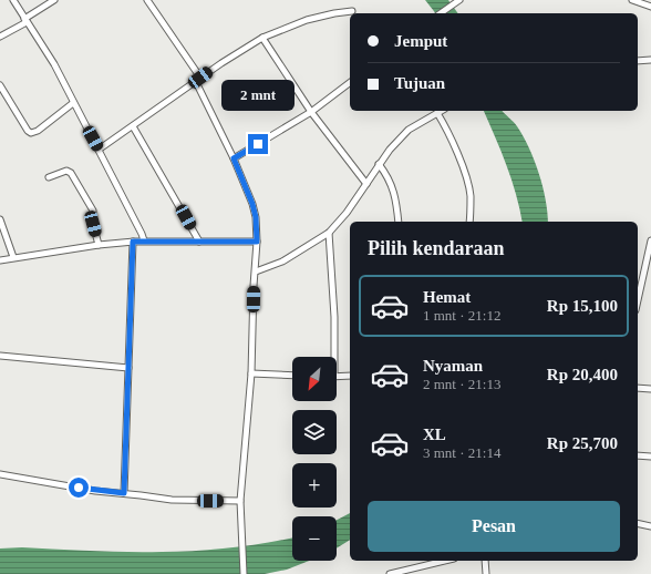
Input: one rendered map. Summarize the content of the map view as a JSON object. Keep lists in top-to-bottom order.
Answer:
{
  "north": "bottom left",
  "page": {
    "banner": ["Jemput", "Tujuan"],
    "bubble": "2 mnt",
    "heading": "Pilih kendaraan",
    "list": [
      {
        "name": "Hemat",
        "note": "1 mnt · 21:12",
        "value": "Rp 15,100"
      },
      {
        "name": "Nyaman",
        "note": "2 mnt · 21:13",
        "value": "Rp 20,400"
      },
      {
        "name": "XL",
        "note": "3 mnt · 21:14",
        "value": "Rp 25,700"
      }
    ],
    "map_buttons": ["+", "−"],
    "buttons": "Pesan"
  }
}
